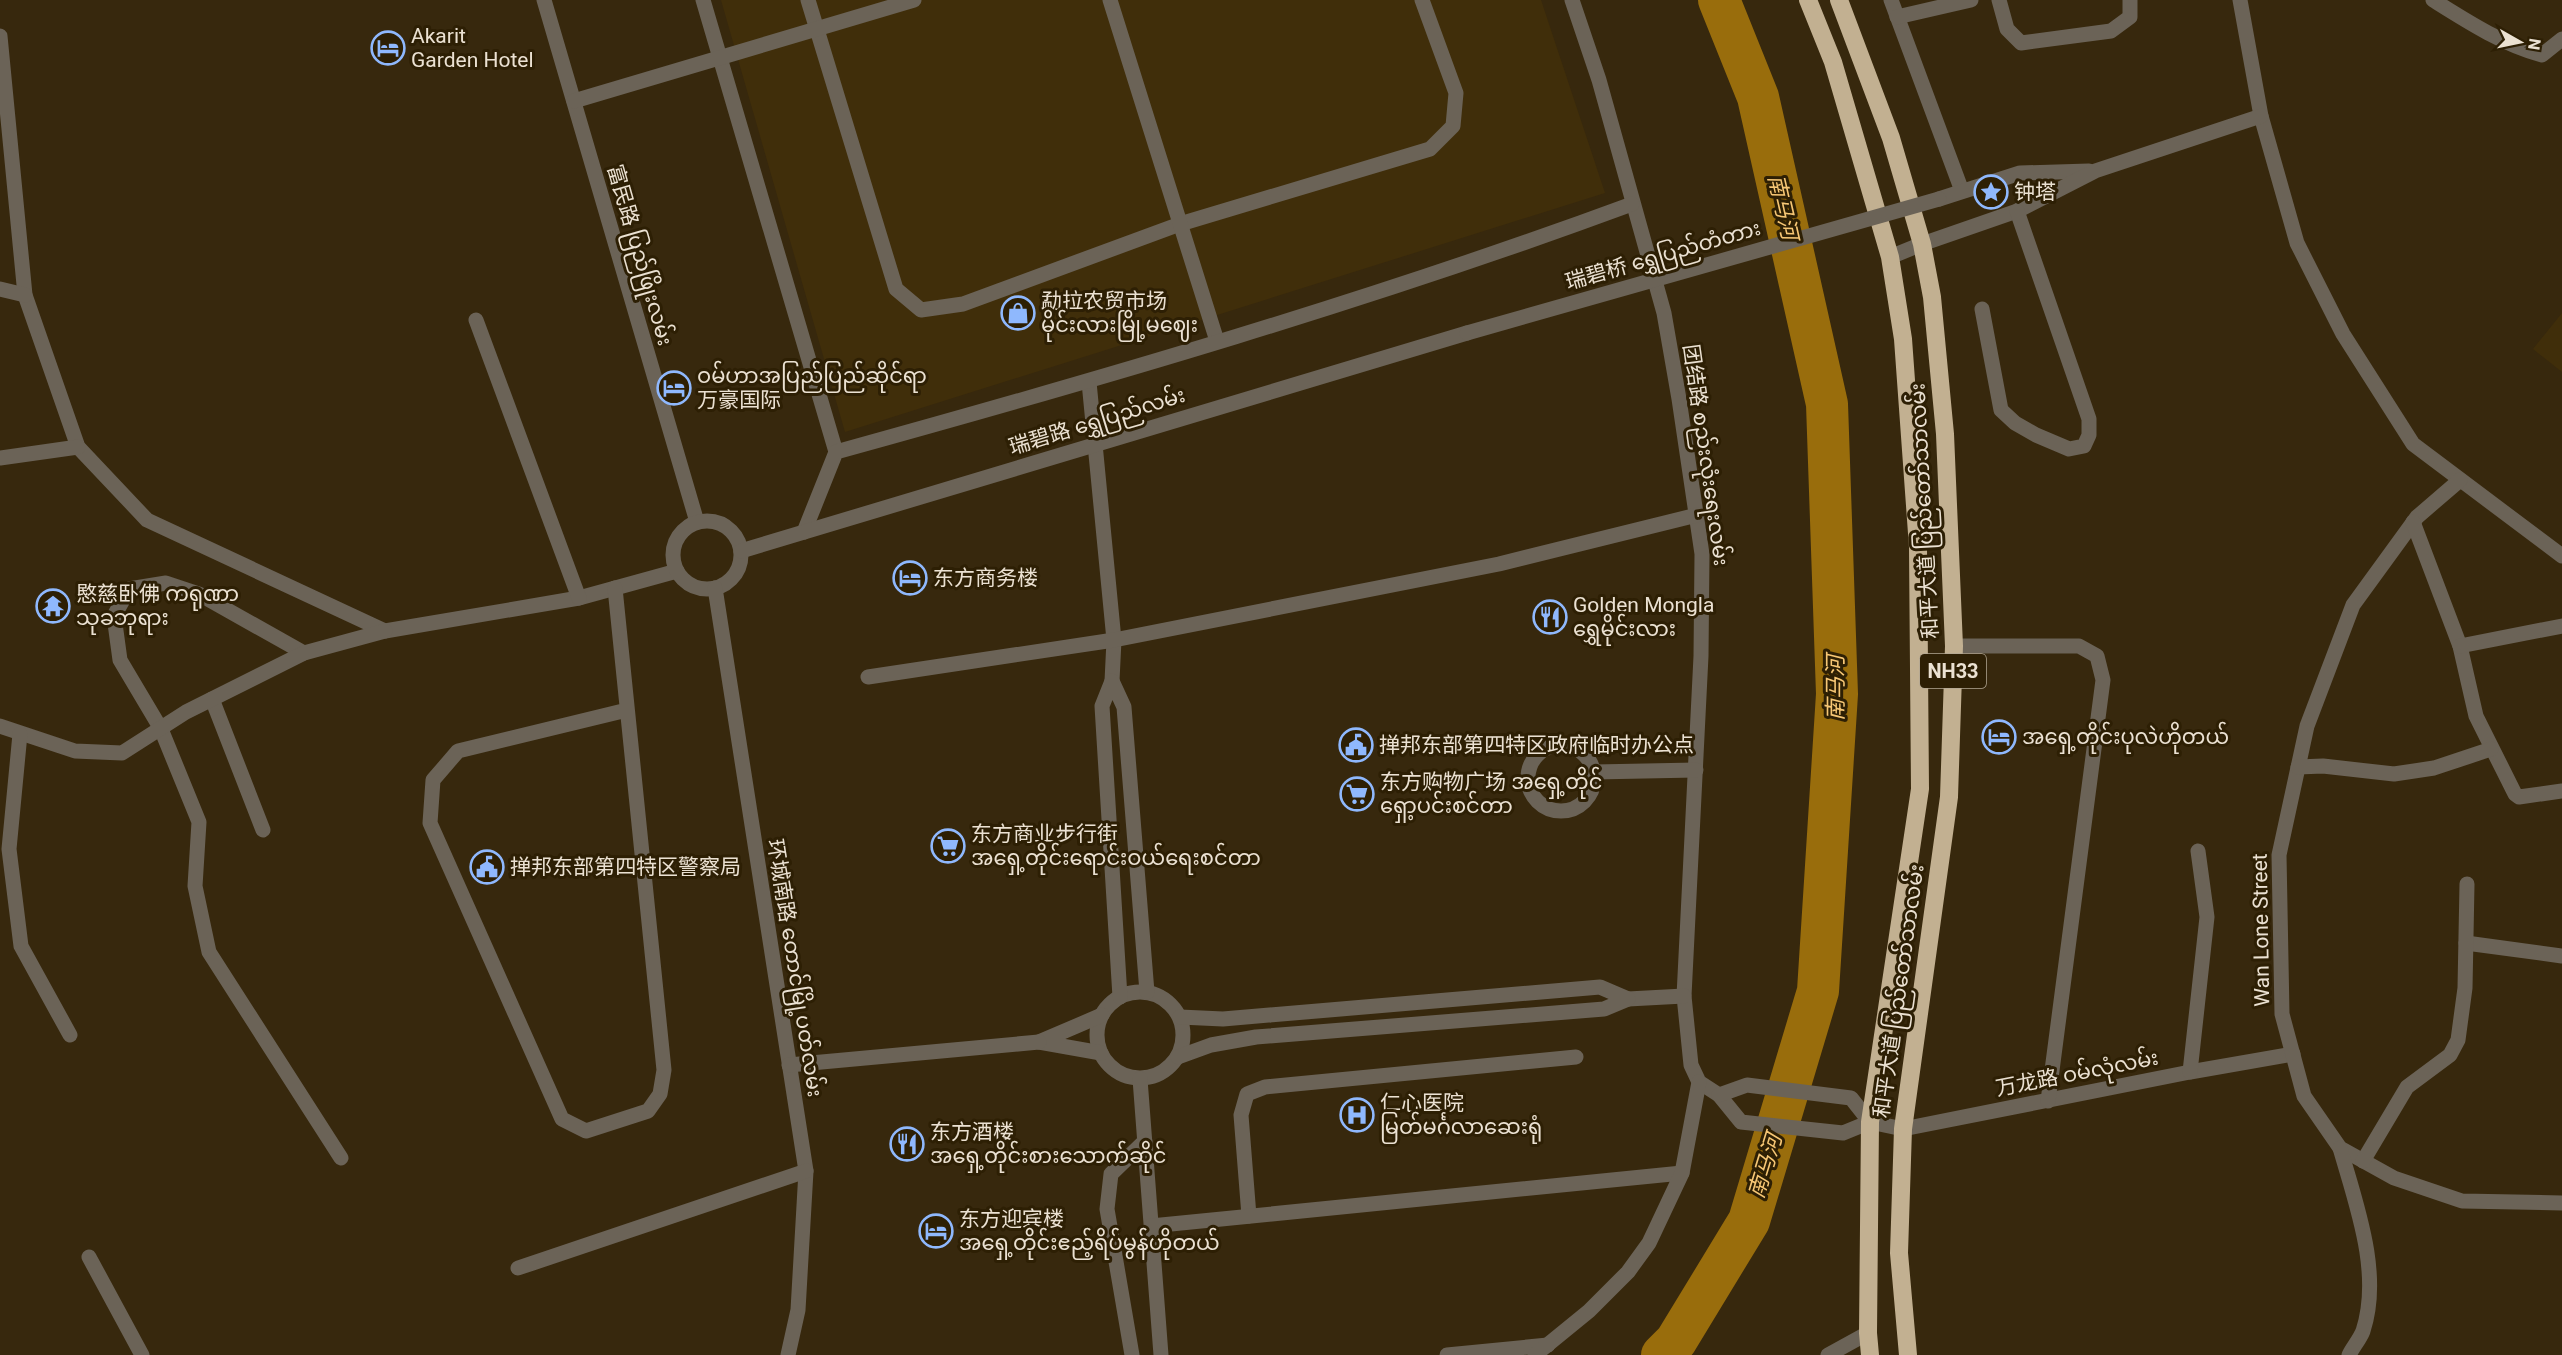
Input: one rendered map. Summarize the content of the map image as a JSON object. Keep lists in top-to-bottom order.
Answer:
{
  "streets": {
    "highway": ["和平大道 ပြည်တော်သာလမ်း", "NH33"],
    "street": [
      "富民路 ပြည်ဖြိုးလမ်း",
      "瑞碧桥 ရွှေပြည်တံတား",
      "瑞碧路 ရွှေပြည်လမ်း",
      "团结路 စည်းလုံးရေးလမ်း",
      "Wan Lone Street",
      "环城南路 တောင်မြို့ပတ်လမ်း",
      "万龙路 ဝမ်လုံလမ်း"
    ]
  },
  "crossings": [
    ["富民路 ပြည်ဖြိုးလမ်း", "瑞碧路 ရွှေပြည်လမ်း"],
    ["富民路 ပြည်ဖြိုးလမ်း", "环城南路 တောင်မြို့ပတ်လမ်း"],
    ["瑞碧桥 ရွှေပြည်တံတား", "瑞碧路 ရွှေပြည်လမ်း"],
    ["瑞碧路 ရွှေပြည်လမ်း", "环城南路 တောင်မြို့ပတ်လမ်း"],
    ["和平大道 ပြည်တော်သာလမ်း", "万龙路 ဝမ်လုံလမ်း"],
    ["Wan Lone Street", "万龙路 ဝမ်လုံလမ်း"]
  ],
  "water": ["南马河"],
  "places": {
    "hotel": [
      "Akarit Garden Hotel",
      "ဝမ်ဟာအပြည်ပြည်ဆိုင်ရာ 万豪国际",
      "东方商务楼",
      "အရှေ့တိုင်းပုလဲဟိုတယ်",
      "东方迎宾楼 အရှေ့တိုင်းဧည့်ရိပ်မွန်ဟိုတယ်"
    ],
    "place": ["钟塔"],
    "shop": ["勐拉农贸市场 မိုင်းလားမြို့မဈေး"],
    "temple": ["愍慈卧佛 ကရုဏာ သုခဘုရား"],
    "restaurant": ["Golden Mongla ရွှေမိုင်းလား", "东方酒楼 အရှေ့တိုင်းစားသောက်ဆိုင်"],
    "public building": ["掸邦东部第四特区政府临时办公点", "掸邦东部第四特区警察局"],
    "supermarket": ["东方购物广场 အရှေ့တိုင် ရှော့ပင်းစင်တာ", "东方商业步行街 အရှေ့တိုင်းရောင်းဝယ်ရေးစင်တာ"],
    "hospital": ["仁心医院 မြတ်မင်္ဂလာဆေးရုံ"]
  },
  "north": "right"
}
